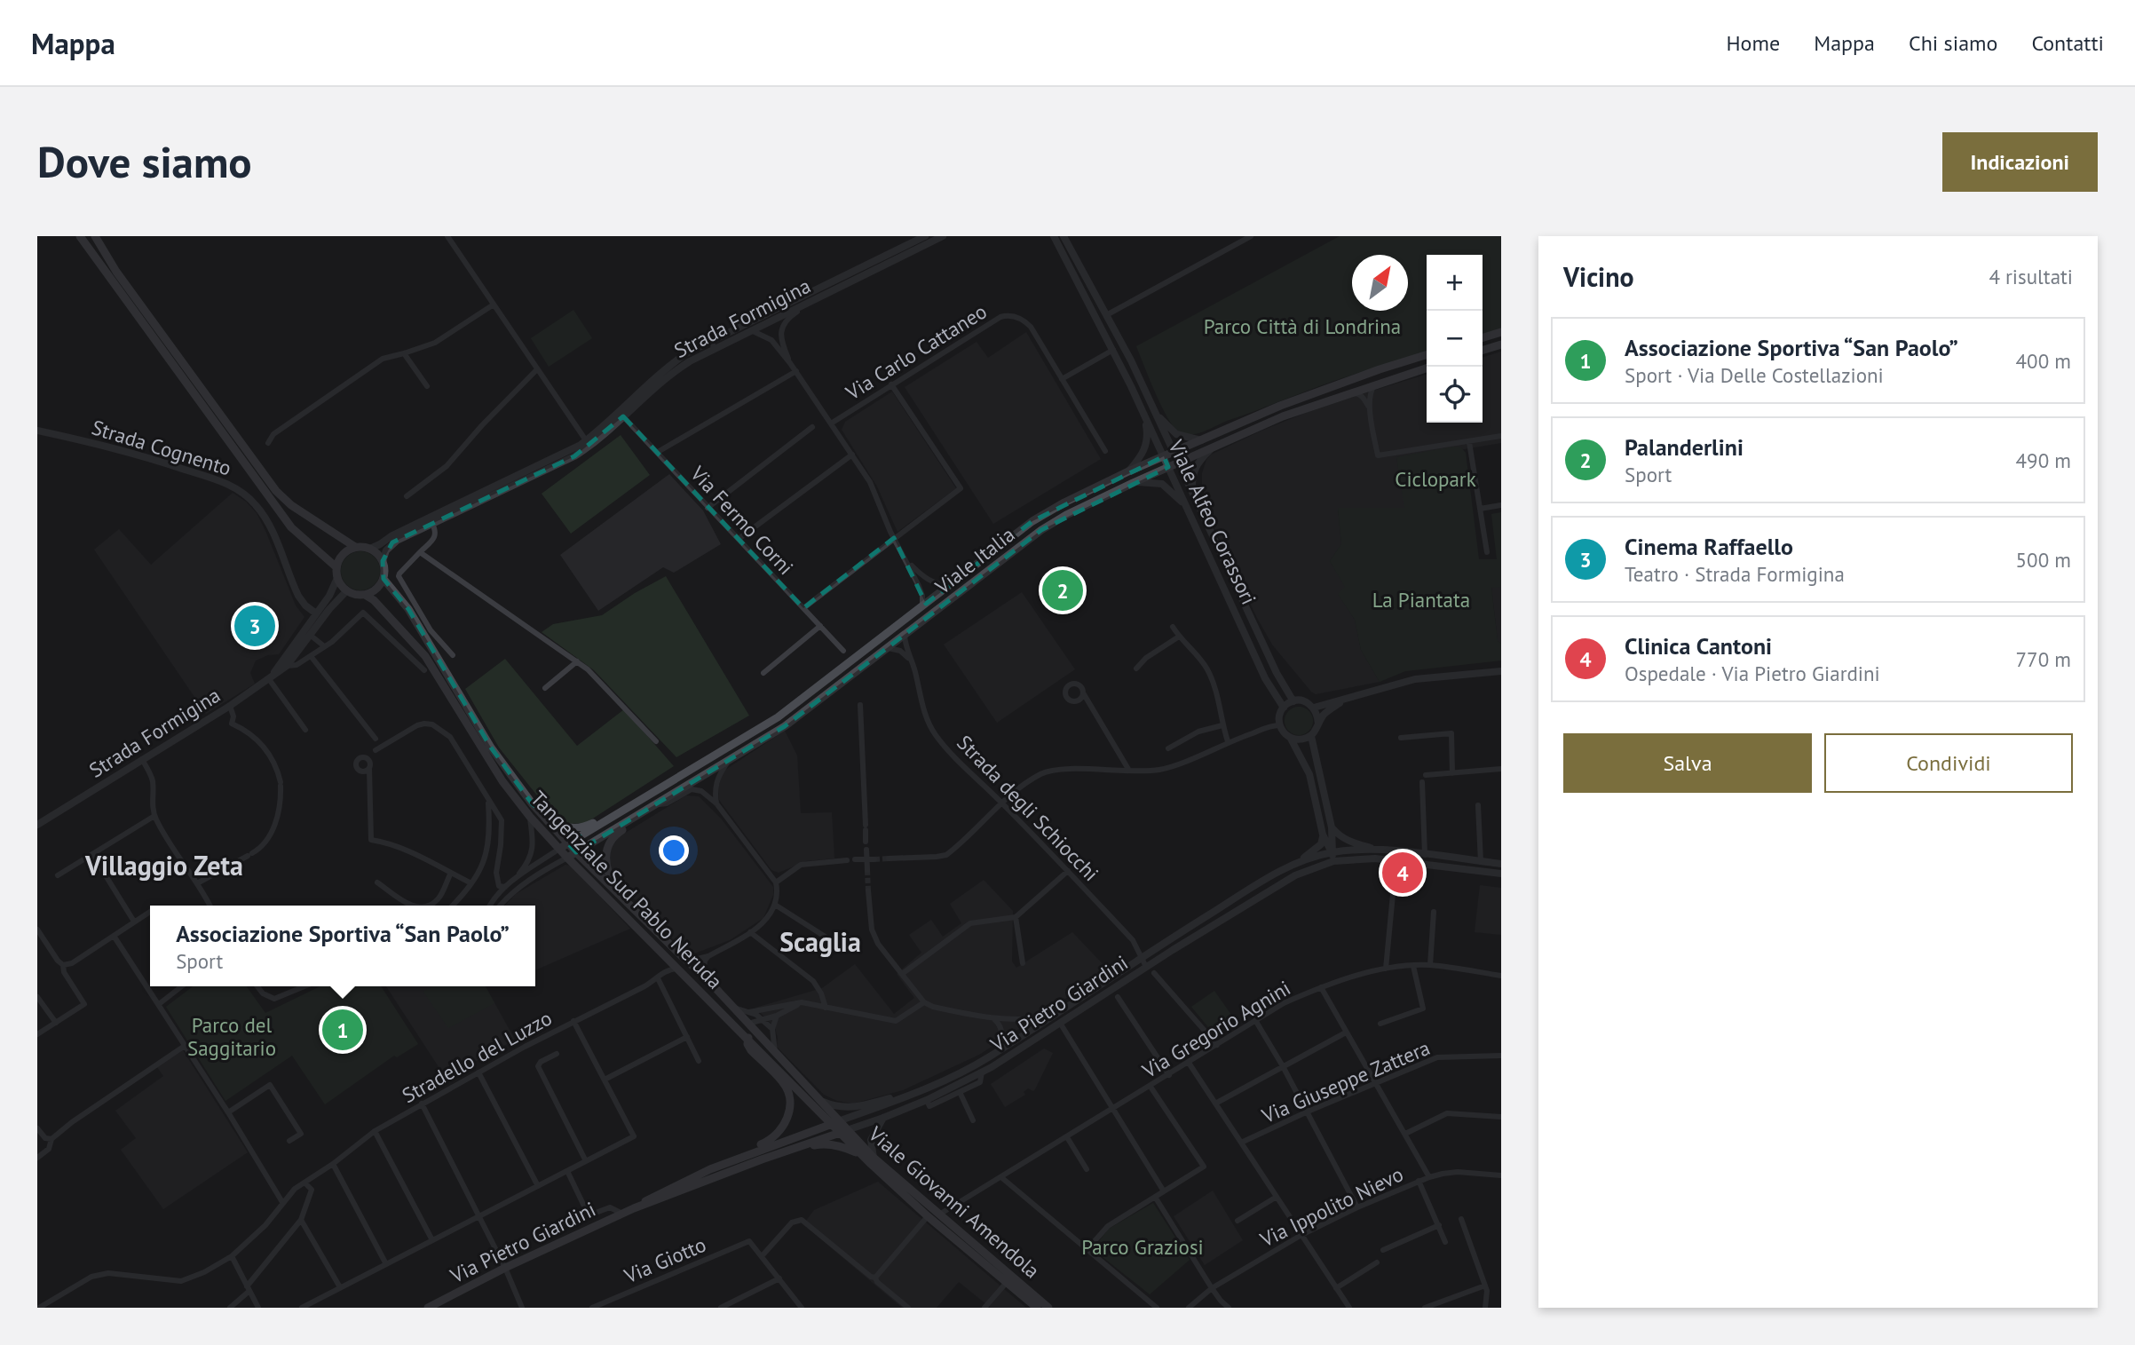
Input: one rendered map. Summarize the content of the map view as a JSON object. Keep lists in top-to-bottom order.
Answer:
{
  "streets": {
    "main road": [
      "Viale Italia",
      "Tangenziale Sud Pablo Neruda",
      "Via Pietro Giardini",
      "Viale Giovanni Amendola"
    ],
    "street": [
      "Strada Formigina",
      "Via Carlo Cattaneo",
      "Strada Cognento",
      "Via Fermo Corni",
      "Viale Alfeo Corassori",
      "Strada degli Schiocchi",
      "Via Gregorio Agnini",
      "Stradello del Luzzo",
      "Via Giuseppe Zattera",
      "Via Ippolito Nievo",
      "Via Giotto"
    ]
  },
  "crossings": [
    ["Strada Formigina", "Strada Cognento"],
    ["Strada Formigina", "Via Fermo Corni"],
    ["Strada Formigina", "Tangenziale Sud Pablo Neruda"],
    ["Viale Alfeo Corassori", "Viale Italia"],
    ["Viale Italia", "Strada degli Schiocchi"],
    ["Viale Italia", "Tangenziale Sud Pablo Neruda"],
    ["Strada degli Schiocchi", "Via Pietro Giardini"],
    ["Tangenziale Sud Pablo Neruda", "Via Pietro Giardini"],
    ["Tangenziale Sud Pablo Neruda", "Stradello del Luzzo"],
    ["Tangenziale Sud Pablo Neruda", "Viale Giovanni Amendola"],
    ["Via Pietro Giardini", "Viale Giovanni Amendola"],
    ["Via Gregorio Agnini", "Viale Giovanni Amendola"]
  ],
  "districts": ["Villaggio Zeta", "Scaglia"],
  "parks": [
    "Parco Città di Londrina",
    "Ciclopark",
    "La Piantata",
    "Parco del Saggitario",
    "Parco Graziosi"
  ],
  "north": "top right",
  "page": {
    "header": "Mappa",
    "nav": [
      "Home",
      "Mappa",
      "Chi siamo",
      "Contatti"
    ],
    "buttons": [
      "Indicazioni",
      ["Salva", "Condividi"]
    ],
    "title": "Dove siamo",
    "heading": ["Vicino", "4 risultati"],
    "map_buttons": ["+", "−"],
    "list": [
      {
        "mark": "1",
        "name": "Associazione Sportiva “San Paolo”",
        "note": "Sport · Via Delle Costellazioni",
        "value": "400 m"
      },
      {
        "mark": "2",
        "name": "Palanderlini",
        "note": "Sport",
        "value": "490 m"
      },
      {
        "mark": "3",
        "name": "Cinema Raffaello",
        "note": "Teatro · Strada Formigina",
        "value": "500 m"
      },
      {
        "mark": "4",
        "name": "Clinica Cantoni",
        "note": "Ospedale · Via Pietro Giardini",
        "value": "770 m"
      }
    ],
    "pins": [
      "2",
      "3",
      "4",
      "1"
    ],
    "popup": ["Associazione Sportiva “San Paolo”", "Sport"]
  }
}
